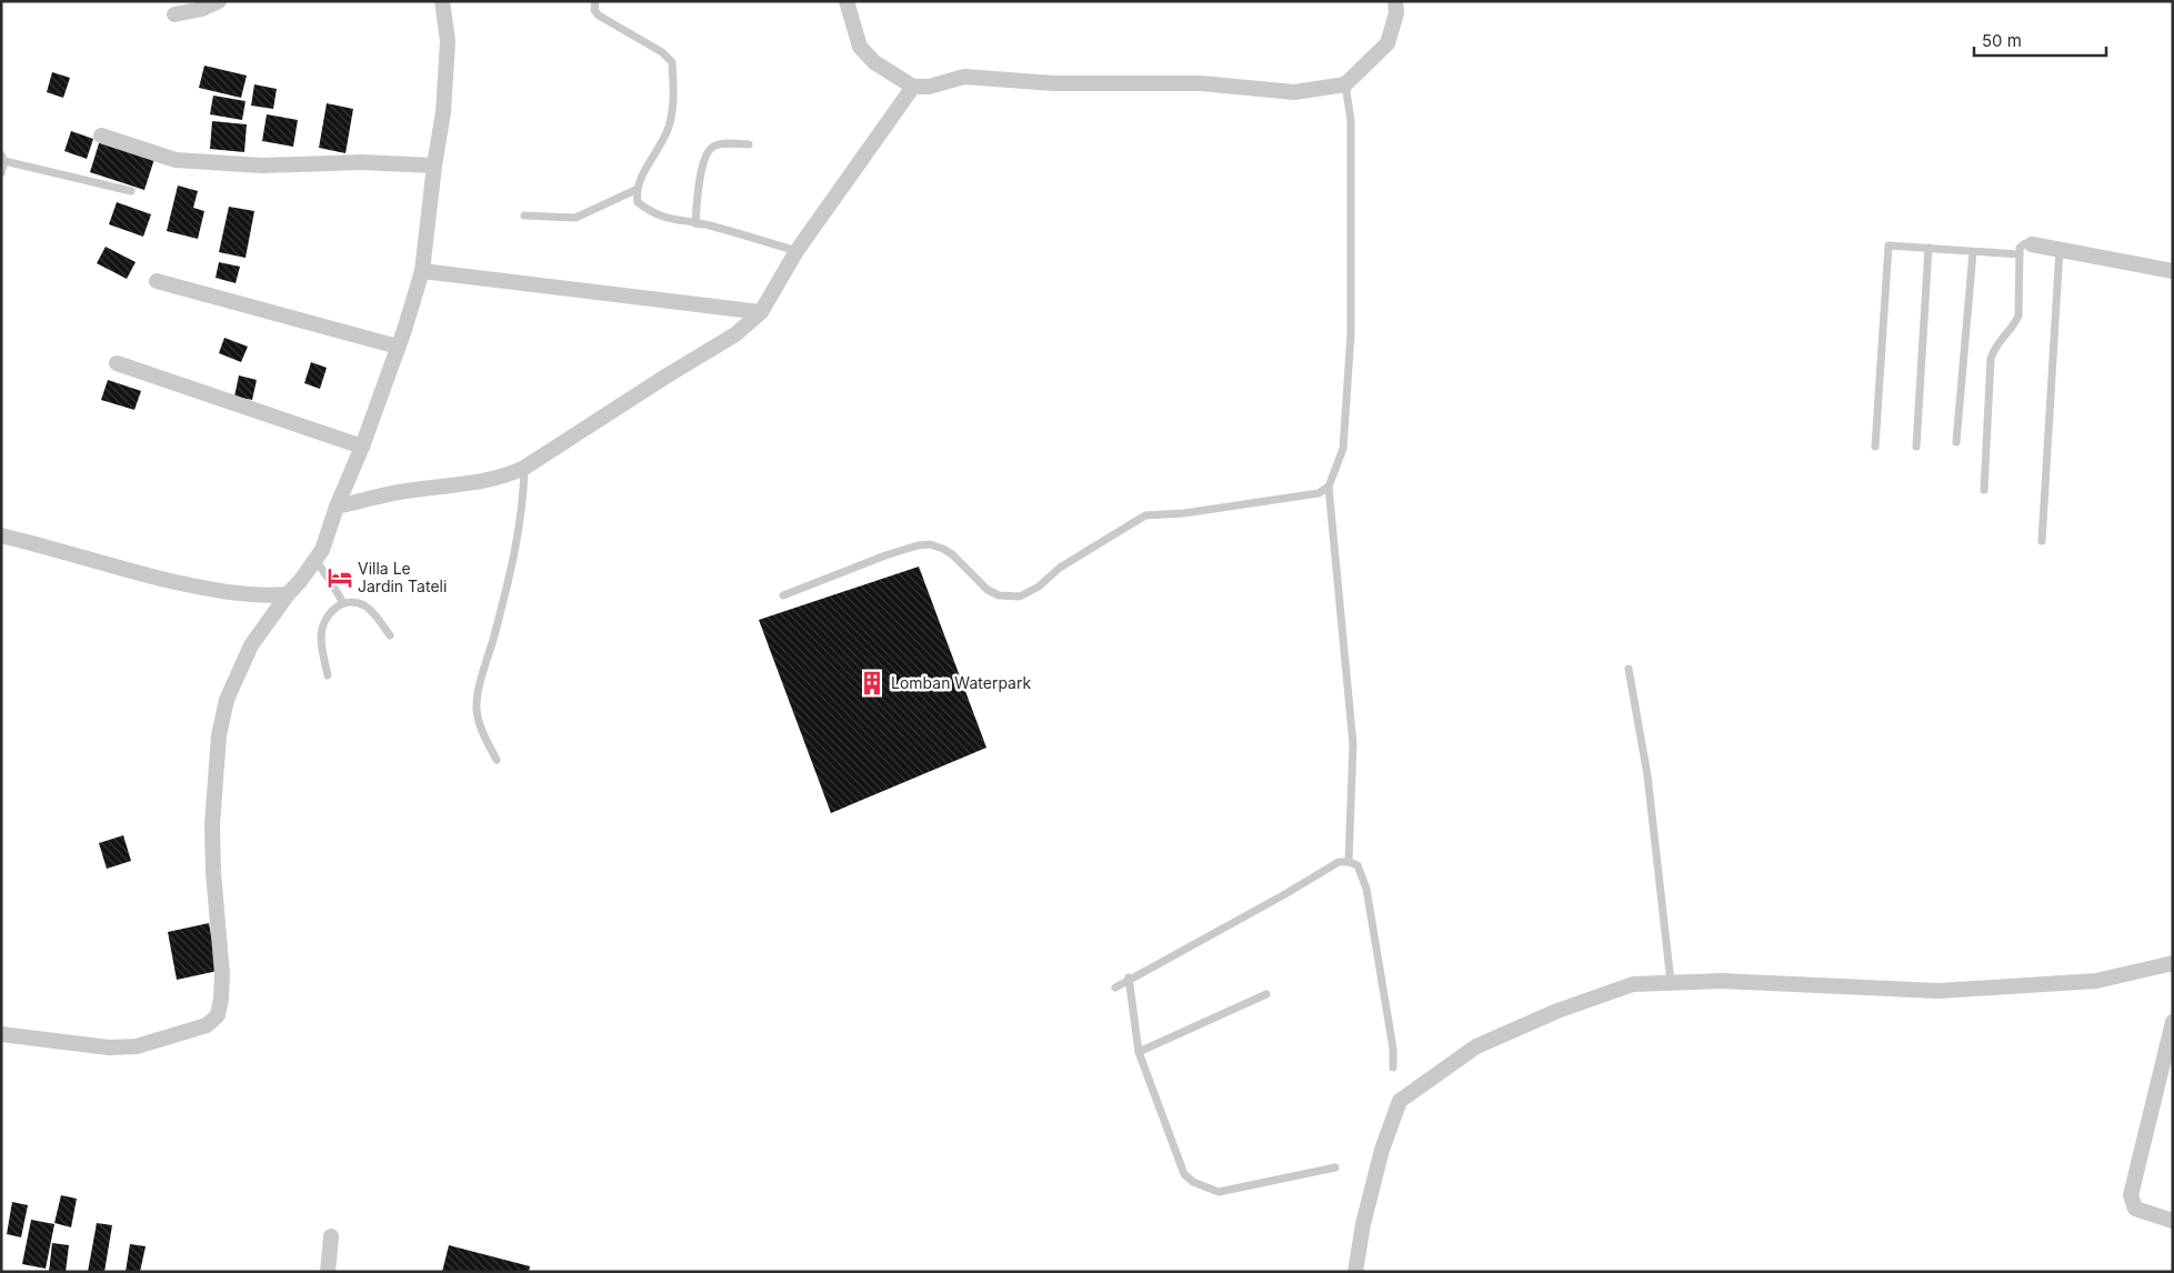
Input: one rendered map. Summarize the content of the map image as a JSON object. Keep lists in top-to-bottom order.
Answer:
{
  "places": {
    "hotel": ["Villa Le Jardin Tateli"],
    "building": ["Lomban Waterpark"]
  },
  "scale_bar": "50 m"
}
